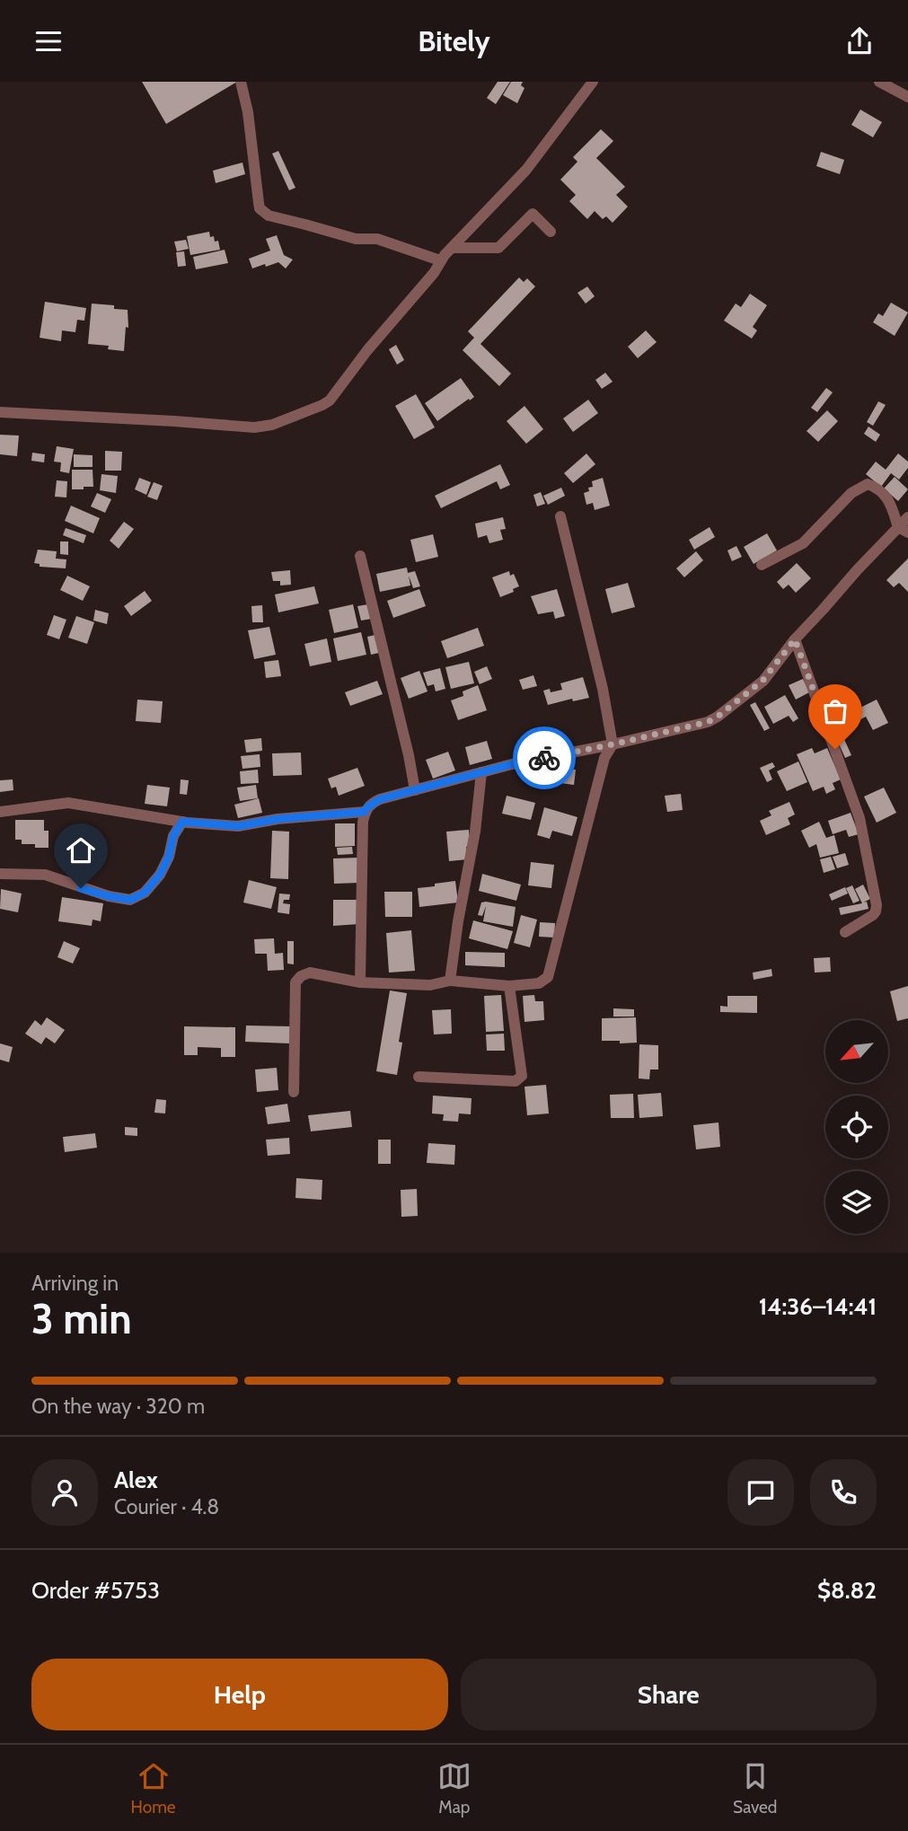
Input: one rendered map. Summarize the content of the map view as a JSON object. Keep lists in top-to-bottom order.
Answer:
{
  "north": "bottom left",
  "page": {
    "header": "Bitely",
    "heading": ["3 min", "Arriving in", "14:36–14:41"],
    "panel": [
      "Alex",
      "Courier · 4.8",
      "Order #5753",
      "$8.82"
    ],
    "bar": "On the way · 320 m",
    "buttons": ["Help", "Share"],
    "tabs": ["Home", "Map", "Saved"]
  }
}
